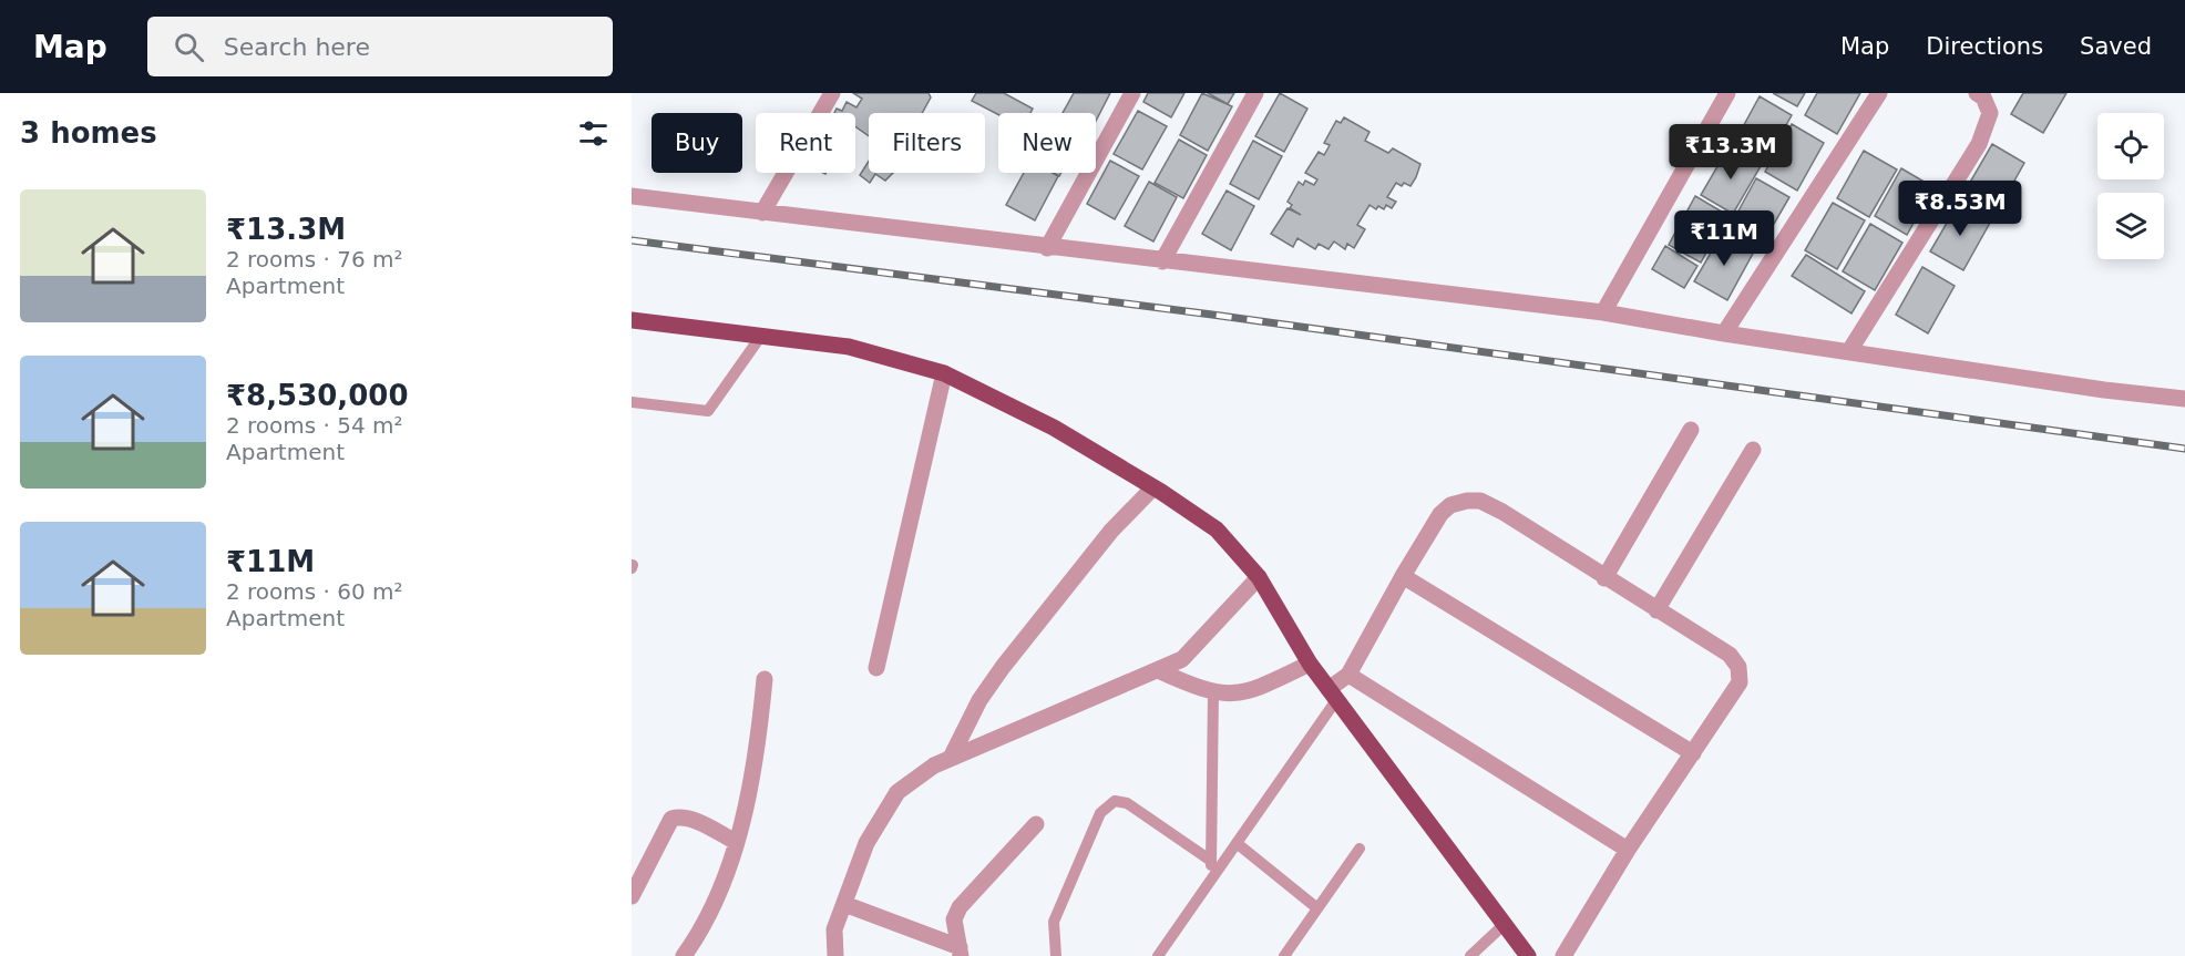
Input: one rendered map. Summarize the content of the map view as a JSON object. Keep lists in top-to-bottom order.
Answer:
{
  "page": {
    "header": "Map",
    "search": "Search here",
    "nav": ["Map", "Directions", "Saved"],
    "heading": "3 homes",
    "chip": [
      "Buy",
      "Rent",
      "Filters",
      "New"
    ],
    "price": ["₹13.3M", "₹8.53M", "₹11M"],
    "list": [
      {
        "name": "₹13.3M",
        "note": "2 rooms · 76 m² · Apartment"
      },
      {
        "name": "₹8,530,000",
        "note": "2 rooms · 54 m² · Apartment"
      },
      {
        "name": "₹11M",
        "note": "2 rooms · 60 m² · Apartment"
      }
    ]
  }
}
